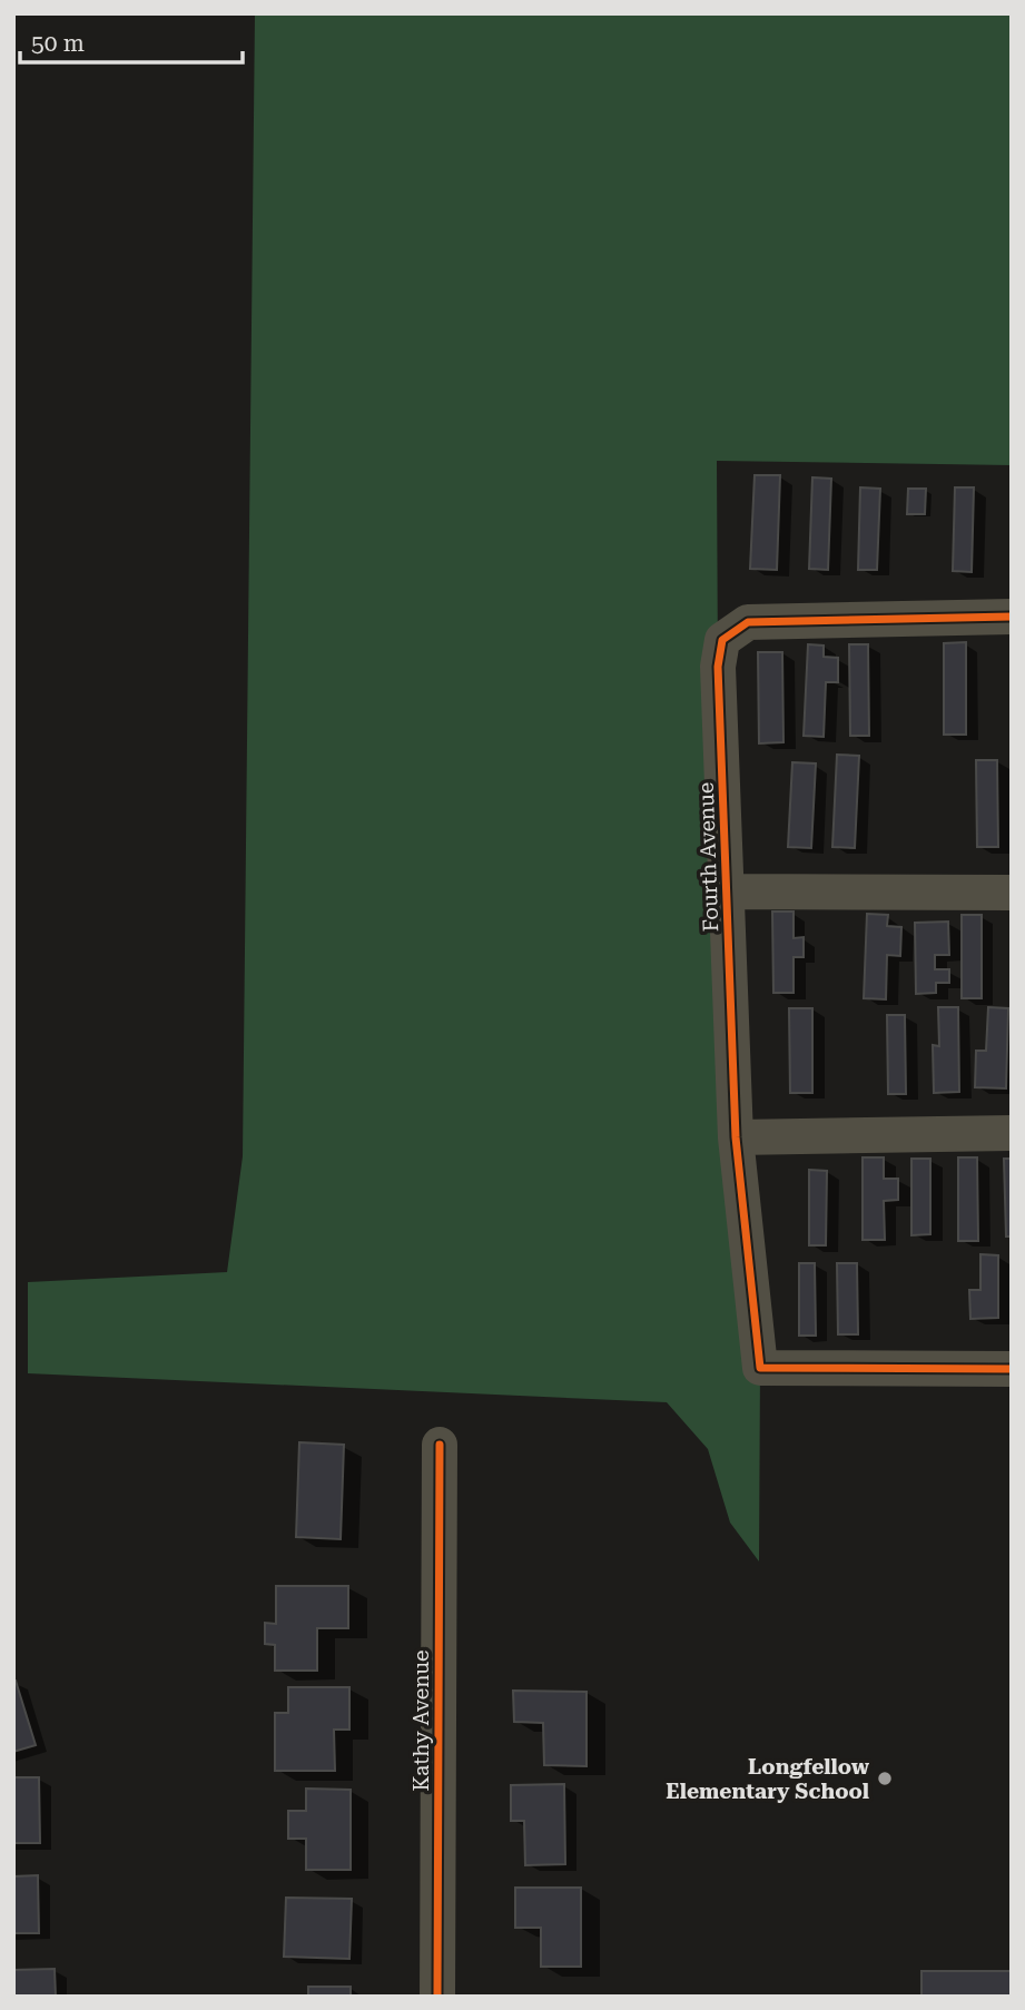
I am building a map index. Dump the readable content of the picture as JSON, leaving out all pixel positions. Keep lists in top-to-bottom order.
{
  "streets": {
    "street": ["Fourth Avenue", "Kathy Avenue"]
  },
  "places": ["Longfellow Elementary School"],
  "scale_bar": "50 m"
}
